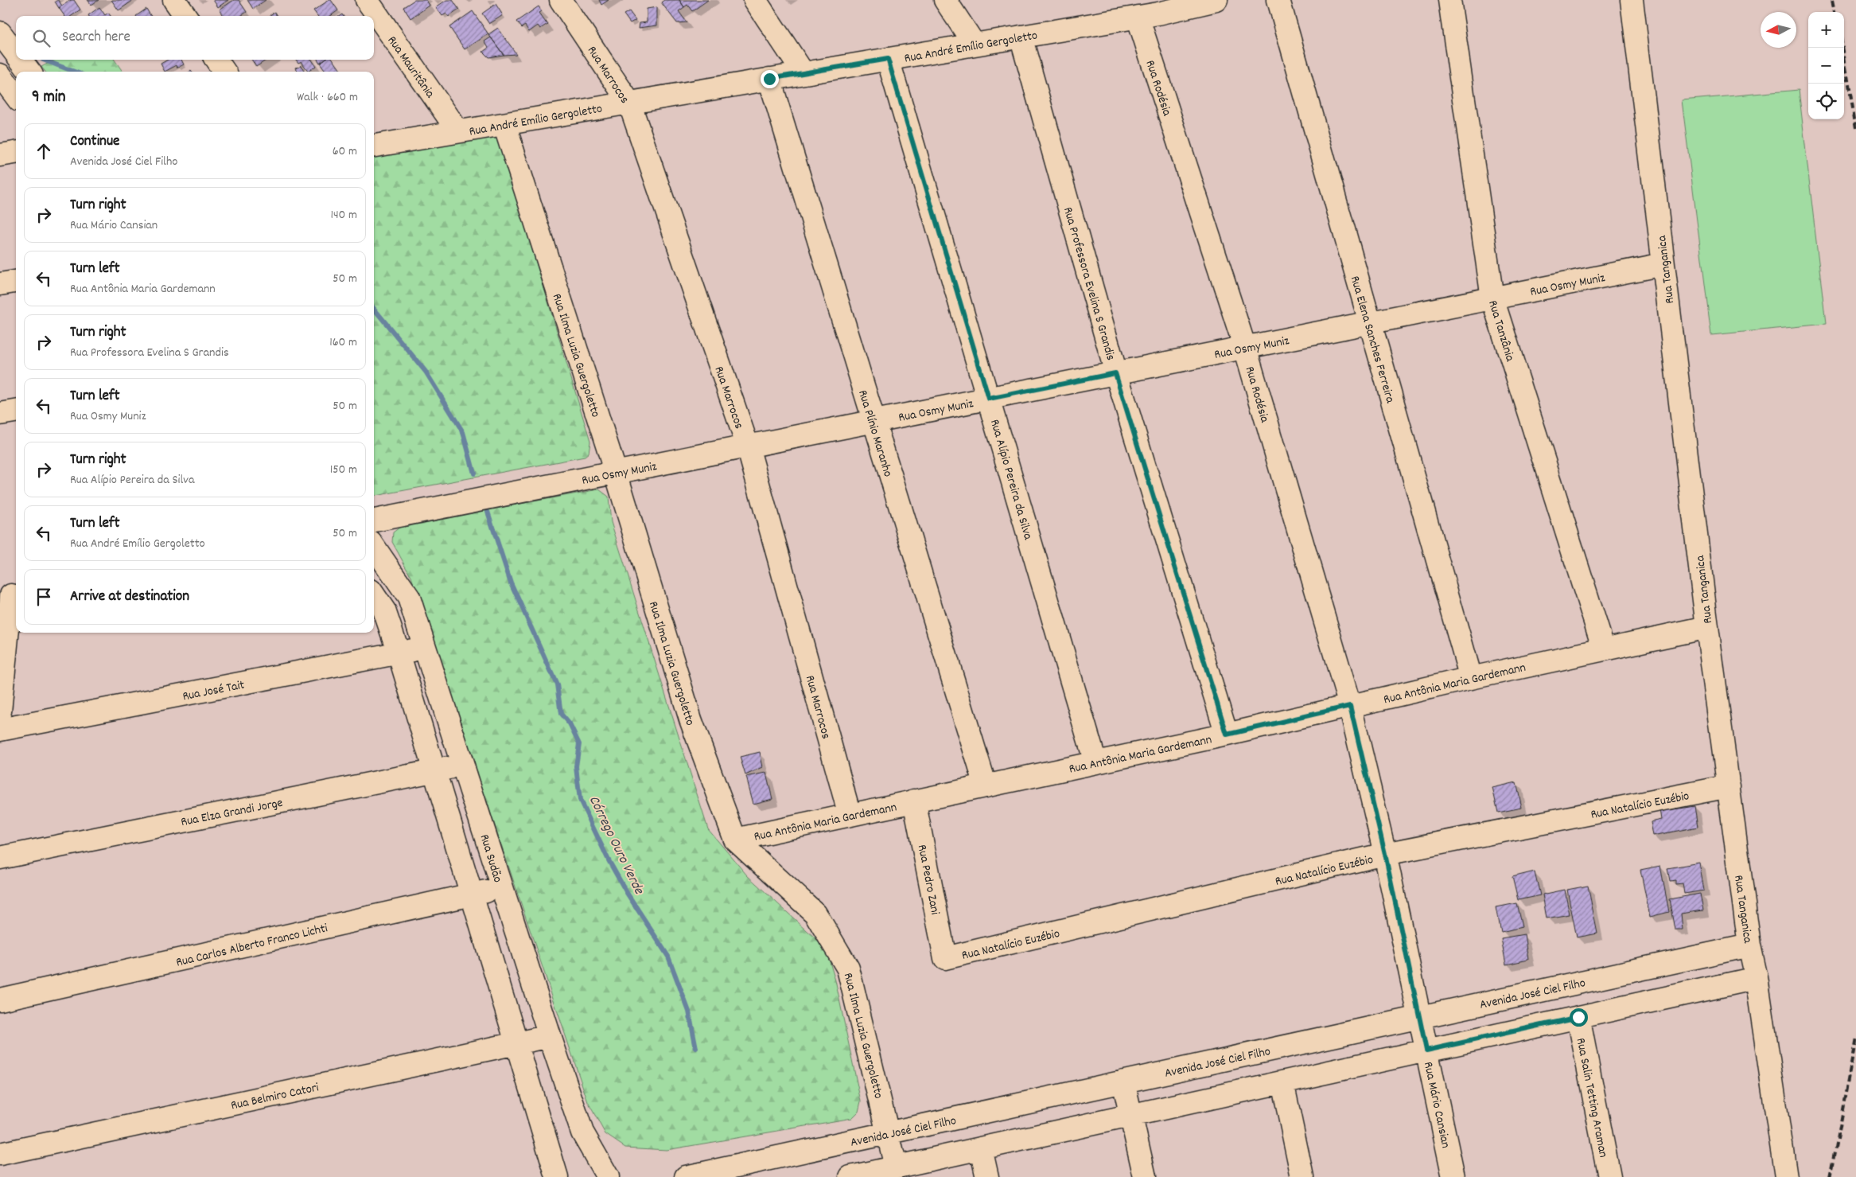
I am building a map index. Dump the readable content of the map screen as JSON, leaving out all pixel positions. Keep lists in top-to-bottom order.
{
  "streets": {
    "street": [
      "Rua André Emílio Gergoletto",
      "Rua Mauritânia",
      "Rua Marrocos",
      "Rua Rodésia",
      "Rua Tanganica",
      "Rua Professora Evelina S Grandis",
      "Rua Osmy Muniz",
      "Rua Tanzânia",
      "Rua Elena Sanches Ferreira",
      "Rua Ilma Luzia Guergoletto",
      "Rua Plínio Maranho",
      "Rua Alípio Pereira da Silva",
      "Rua Antônia Maria Gardemann",
      "Rua José Tait",
      "Rua Natalício Euzébio",
      "Rua Elza Grandi Jorge",
      "Rua Sudão",
      "Rua Pedro Zani",
      "Rua Carlos Alberto Franco Lichti",
      "Avenida José Ciel Filho",
      "Rua Belmiro Catori",
      "Rua Salin Tetting Araman",
      "Rua Mário Cansian"
    ]
  },
  "crossings": [
    ["Rua André Emílio Gergoletto", "Rua Mauritânia"],
    ["Rua André Emílio Gergoletto", "Rua Marrocos"],
    ["Rua André Emílio Gergoletto", "Rua Rodésia"],
    ["Rua André Emílio Gergoletto", "Rua Professora Evelina S Grandis"],
    ["Rua André Emílio Gergoletto", "Rua Ilma Luzia Guergoletto"],
    ["Rua André Emílio Gergoletto", "Rua Plínio Maranho"],
    ["Rua André Emílio Gergoletto", "Rua Alípio Pereira da Silva"],
    ["Rua Marrocos", "Rua Osmy Muniz"],
    ["Rua Marrocos", "Rua Antônia Maria Gardemann"],
    ["Rua Rodésia", "Rua Osmy Muniz"],
    ["Rua Rodésia", "Rua Antônia Maria Gardemann"],
    ["Rua Rodésia", "Rua Mário Cansian"],
    ["Rua Tanganica", "Rua Osmy Muniz"],
    ["Rua Tanganica", "Rua Antônia Maria Gardemann"],
    ["Rua Tanganica", "Rua Natalício Euzébio"],
    ["Rua Tanganica", "Avenida José Ciel Filho"],
    ["Rua Professora Evelina S Grandis", "Rua Osmy Muniz"],
    ["Rua Professora Evelina S Grandis", "Rua Antônia Maria Gardemann"],
    ["Rua Osmy Muniz", "Rua Tanzânia"],
    ["Rua Osmy Muniz", "Rua Elena Sanches Ferreira"],
    ["Rua Osmy Muniz", "Rua Ilma Luzia Guergoletto"],
    ["Rua Osmy Muniz", "Rua Plínio Maranho"],
    ["Rua Osmy Muniz", "Rua Alípio Pereira da Silva"],
    ["Rua Tanzânia", "Rua Antônia Maria Gardemann"],
    ["Rua Elena Sanches Ferreira", "Rua Antônia Maria Gardemann"],
    ["Rua Ilma Luzia Guergoletto", "Rua Antônia Maria Gardemann"],
    ["Rua Ilma Luzia Guergoletto", "Avenida José Ciel Filho"],
    ["Rua Plínio Maranho", "Rua Antônia Maria Gardemann"],
    ["Rua Alípio Pereira da Silva", "Rua Antônia Maria Gardemann"],
    ["Rua Antônia Maria Gardemann", "Rua Pedro Zani"],
    ["Rua Antônia Maria Gardemann", "Rua Mário Cansian"],
    ["Rua José Tait", "Rua Sudão"],
    ["Rua Natalício Euzébio", "Rua Pedro Zani"],
    ["Rua Natalício Euzébio", "Rua Mário Cansian"],
    ["Rua Elza Grandi Jorge", "Rua Sudão"],
    ["Rua Sudão", "Rua Carlos Alberto Franco Lichti"],
    ["Rua Sudão", "Rua Belmiro Catori"],
    ["Avenida José Ciel Filho", "Rua Mário Cansian"]
  ],
  "water": ["Córrego Ouro Verde"],
  "north": "left",
  "page": {
    "map_buttons": ["+", "−"],
    "search": "Search here",
    "heading": ["9 min", "Walk · 660 m"],
    "list": [
      ["Continue", "Avenida José Ciel Filho", "60 m"],
      ["Turn right", "Rua Mário Cansian", "140 m"],
      ["Turn left", "Rua Antônia Maria Gardemann", "50 m"],
      ["Turn right", "Rua Professora Evelina S Grandis", "160 m"],
      ["Turn left", "Rua Osmy Muniz", "50 m"],
      ["Turn right", "Rua Alípio Pereira da Silva", "150 m"],
      ["Turn left", "Rua André Emílio Gergoletto", "50 m"],
      "Arrive at destination"
    ]
  }
}
